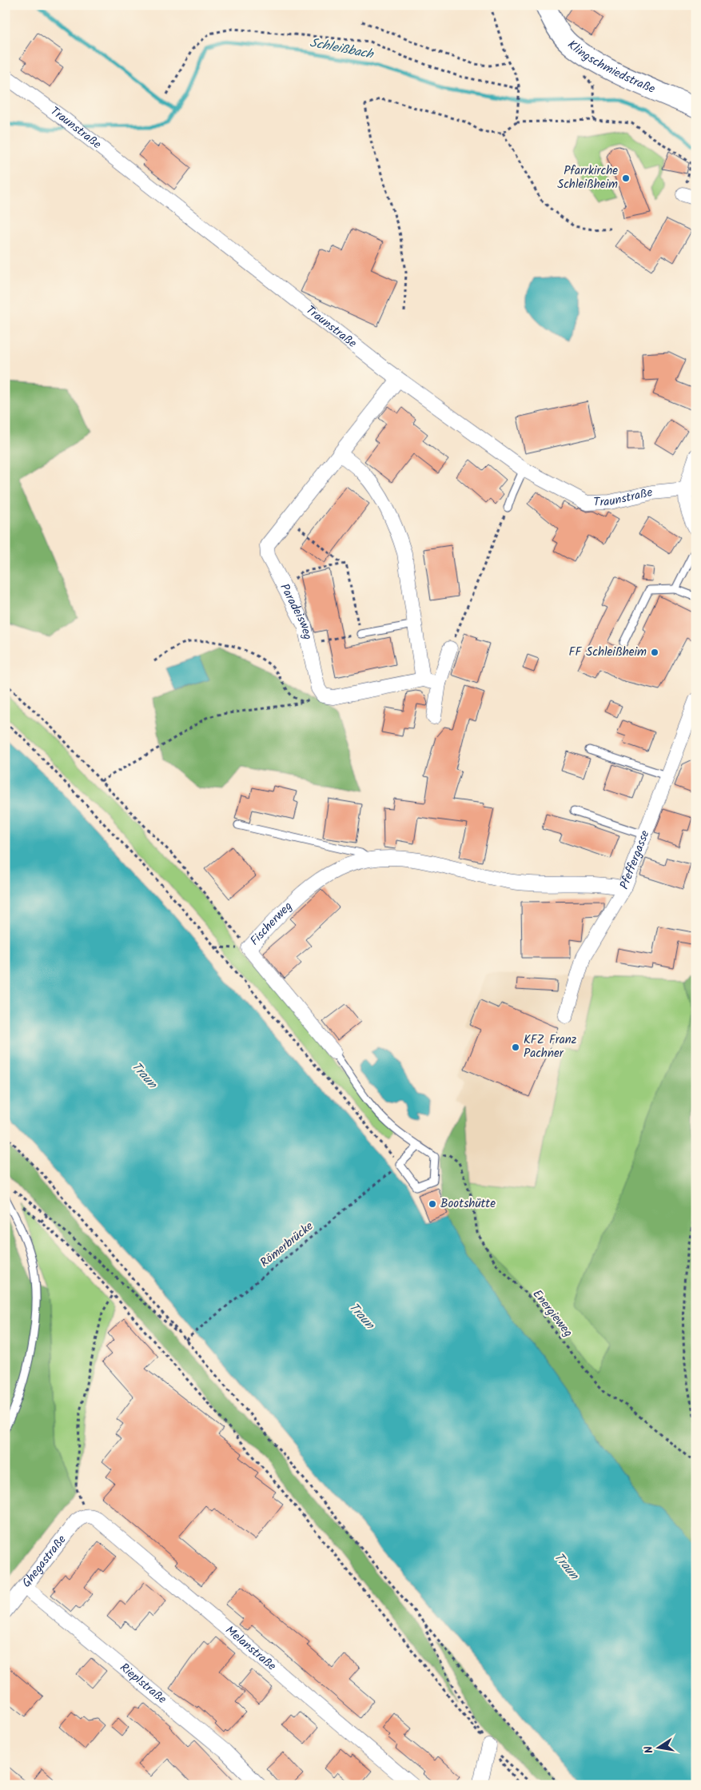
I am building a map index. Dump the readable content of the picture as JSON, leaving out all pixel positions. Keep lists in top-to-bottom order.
{
  "streets": {
    "main road": ["Klingschmiedstraße"],
    "street": [
      "Traunstraße",
      "Paradeisweg",
      "Pfeffergasse",
      "Fischerweg",
      "Ghegastraße",
      "Melanstraße",
      "Rieplstraße"
    ],
    "path": ["Römerbrücke", "Energieweg"]
  },
  "crossings": [
    ["Traunstraße", "Paradeisweg"],
    ["Pfeffergasse", "Fischerweg"],
    ["Ghegastraße", "Melanstraße"],
    ["Ghegastraße", "Rieplstraße"]
  ],
  "water": ["Schleißbach", "Traun"],
  "places": [
    "Pfarrkirche Schleißheim",
    "FF Schleißheim",
    "KFZ Franz Pachner",
    "Bootshütte"
  ],
  "north": "left"
}
